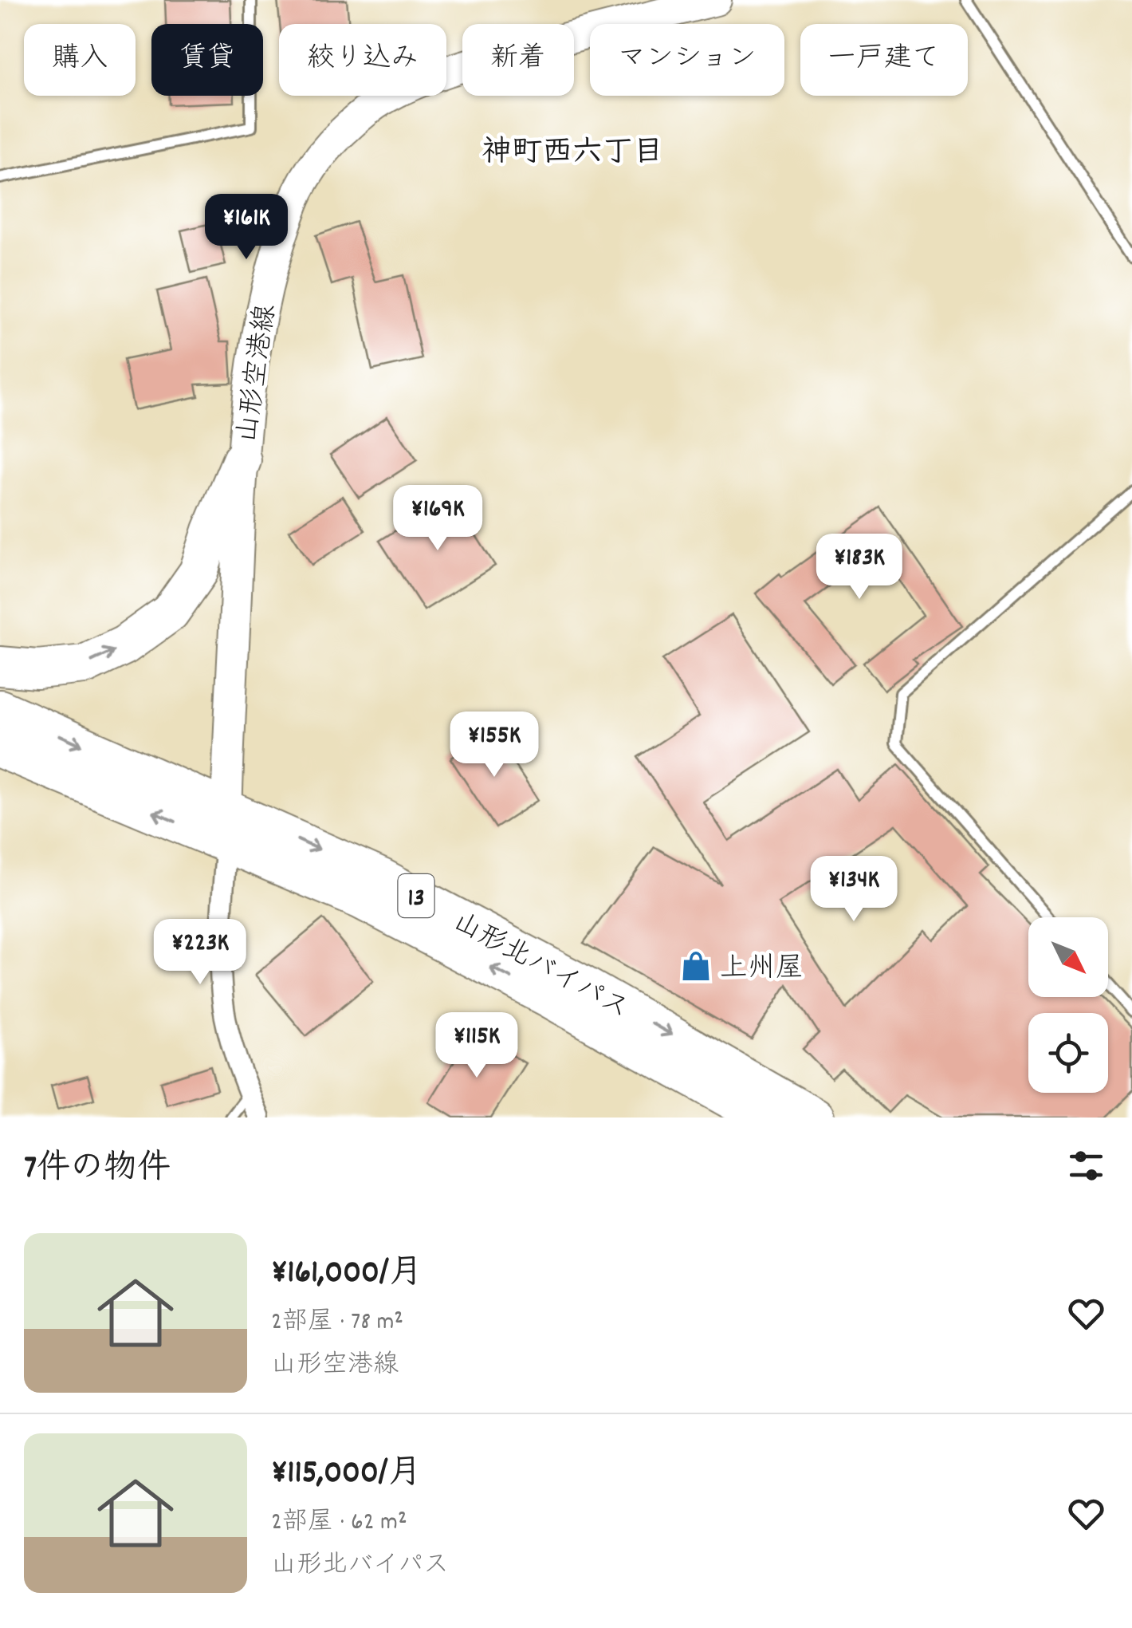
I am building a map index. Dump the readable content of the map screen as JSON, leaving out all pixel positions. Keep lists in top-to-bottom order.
{
  "streets": {
    "highway": ["13", "山形北バイパス"],
    "main road": ["山形空港線"]
  },
  "crossings": [
    ["山形空港線", "山形北バイパス"]
  ],
  "districts": ["神町西六丁目"],
  "places": {
    "shop": ["上州屋"]
  },
  "north": "bottom right",
  "page": {
    "chip": [
      "購入",
      "賃貸",
      "絞り込み",
      "新着",
      "マンション",
      "一戸建て"
    ],
    "price": [
      "¥161K",
      "¥169K",
      "¥183K",
      "¥155K",
      "¥134K",
      "¥223K",
      "¥115K"
    ],
    "heading": "7件の物件",
    "list": [
      {
        "name": "¥161,000/月",
        "note": "2部屋 · 78 m² · 山形空港線"
      },
      {
        "name": "¥115,000/月",
        "note": "2部屋 · 62 m² · 山形北バイパス"
      }
    ]
  }
}
